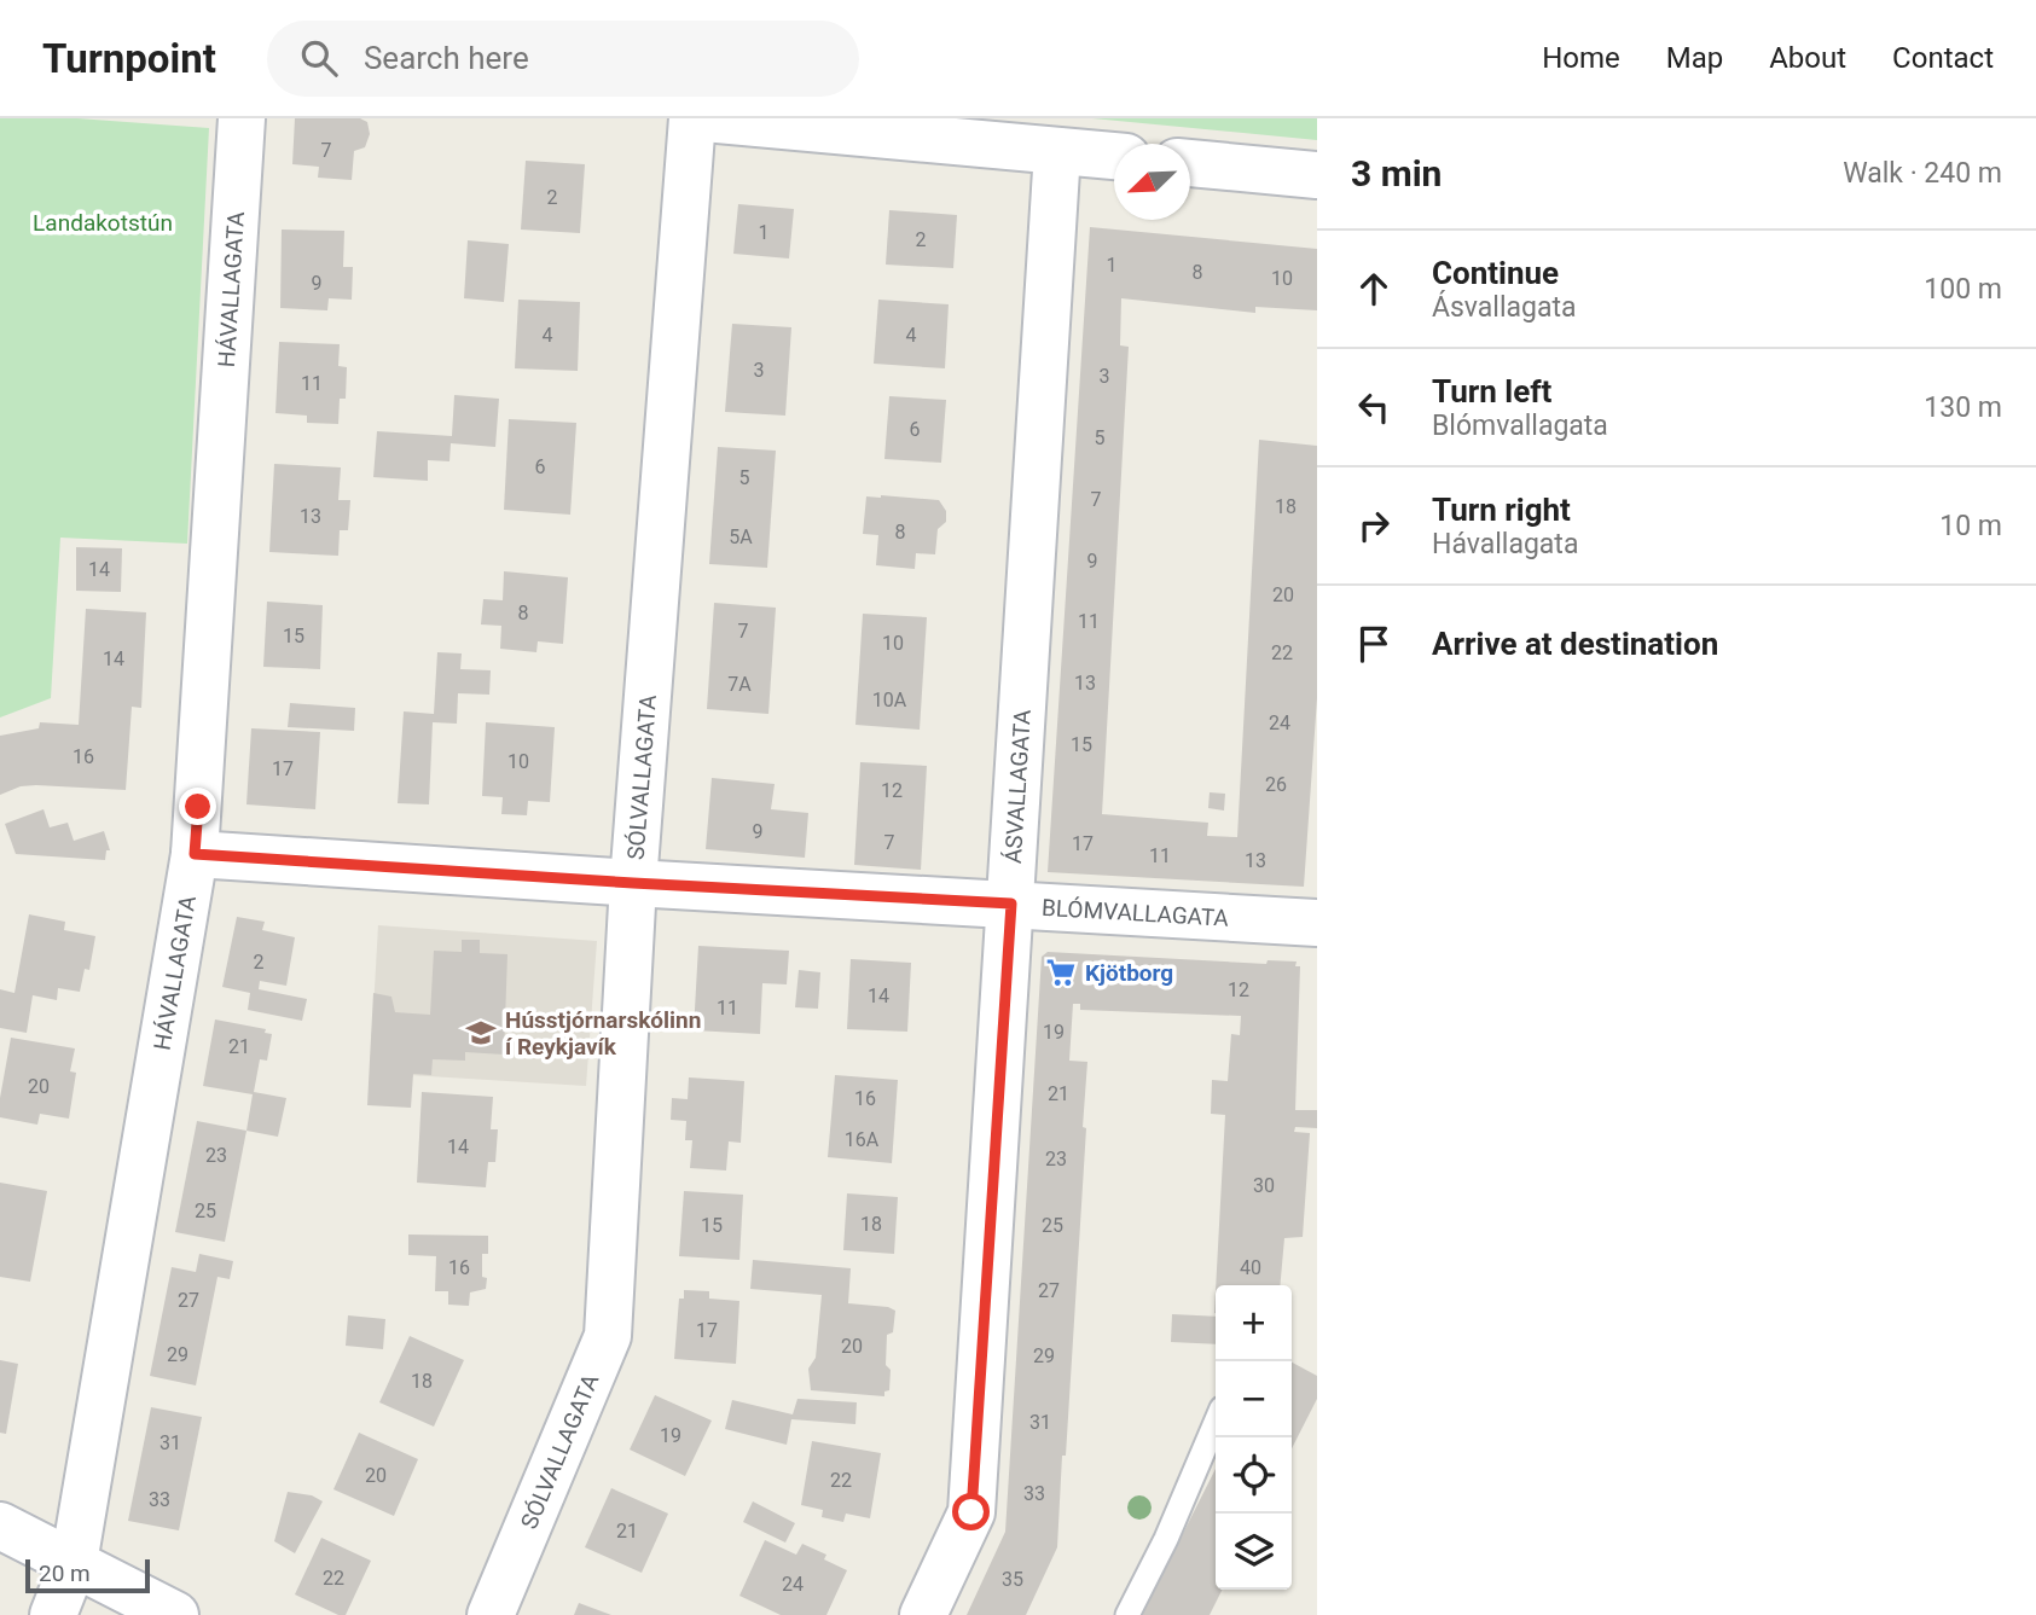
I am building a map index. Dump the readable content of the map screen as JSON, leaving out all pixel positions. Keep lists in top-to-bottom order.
{
  "streets": {
    "street": [
      "HÁVALLAGATA",
      "SÓLVALLAGATA",
      "ÁSVALLAGATA",
      "BLÓMVALLAGATA"
    ]
  },
  "crossings": [
    ["HÁVALLAGATA", "BLÓMVALLAGATA"],
    ["SÓLVALLAGATA", "BLÓMVALLAGATA"],
    ["ÁSVALLAGATA", "BLÓMVALLAGATA"]
  ],
  "parks": ["Landakotstún"],
  "places": {
    "supermarket": ["Kjötborg"],
    "school or university": ["Hússtjórnarskólinn í Reykjavík"]
  },
  "house_numbers": [
    "7",
    "2",
    "1",
    "2",
    "1",
    "8",
    "10",
    "9",
    "4",
    "4",
    "3",
    "3",
    "11",
    "6",
    "5",
    "6",
    "5",
    "7",
    "18",
    "13",
    "8",
    "5A",
    "9",
    "14",
    "20",
    "8",
    "11",
    "7",
    "15",
    "10",
    "22",
    "14",
    "13",
    "7A",
    "10A",
    "24",
    "15",
    "16",
    "10",
    "17",
    "26",
    "12",
    "9",
    "7",
    "17",
    "11",
    "13",
    "2",
    "12",
    "14",
    "11",
    "19",
    "21",
    "20",
    "21",
    "16",
    "16A",
    "14",
    "23",
    "23",
    "30",
    "25",
    "18",
    "15",
    "25",
    "16",
    "40",
    "27",
    "27",
    "17",
    "20",
    "29",
    "29",
    "18",
    "31",
    "19",
    "31",
    "20",
    "22",
    "33",
    "33",
    "21",
    "22",
    "35",
    "24"
  ],
  "scale_bar": "20 m",
  "north": "bottom left",
  "page": {
    "header": "Turnpoint",
    "search": "Search here",
    "nav": [
      "Home",
      "Map",
      "About",
      "Contact"
    ],
    "heading": ["3 min", "Walk · 240 m"],
    "list": [
      ["Continue", "Ásvallagata", "100 m"],
      ["Turn left", "Blómvallagata", "130 m"],
      ["Turn right", "Hávallagata", "10 m"],
      "Arrive at destination"
    ],
    "map_buttons": ["+", "−"],
    "scale": "20 m"
  }
}
